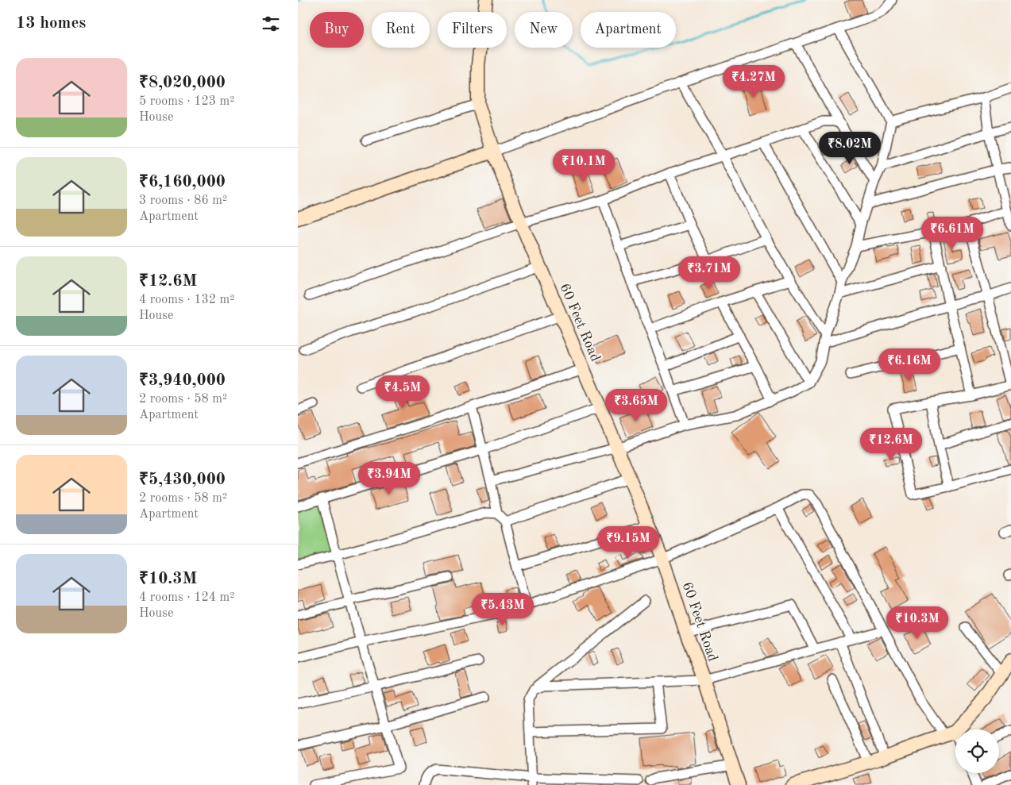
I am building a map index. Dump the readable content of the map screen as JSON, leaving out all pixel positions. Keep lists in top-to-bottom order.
{
  "streets": {
    "street": ["60 Feet Road"]
  },
  "page": {
    "heading": "13 homes",
    "chip": [
      "Buy",
      "Rent",
      "Filters",
      "New",
      "Apartment"
    ],
    "list": [
      {
        "name": "₹8,020,000",
        "note": "5 rooms · 123 m² · House"
      },
      {
        "name": "₹6,160,000",
        "note": "3 rooms · 86 m² · Apartment"
      },
      {
        "name": "₹12.6M",
        "note": "4 rooms · 132 m² · House"
      },
      {
        "name": "₹3,940,000",
        "note": "2 rooms · 58 m² · Apartment"
      },
      {
        "name": "₹5,430,000",
        "note": "2 rooms · 58 m² · Apartment"
      },
      {
        "name": "₹10.3M",
        "note": "4 rooms · 124 m² · House"
      }
    ],
    "price": [
      "₹4.27M",
      "₹8.02M",
      "₹10.1M",
      "₹6.61M",
      "₹3.71M",
      "₹6.16M",
      "₹4.5M",
      "₹3.65M",
      "₹12.6M",
      "₹3.94M",
      "₹9.15M",
      "₹5.43M",
      "₹10.3M"
    ]
  }
}
